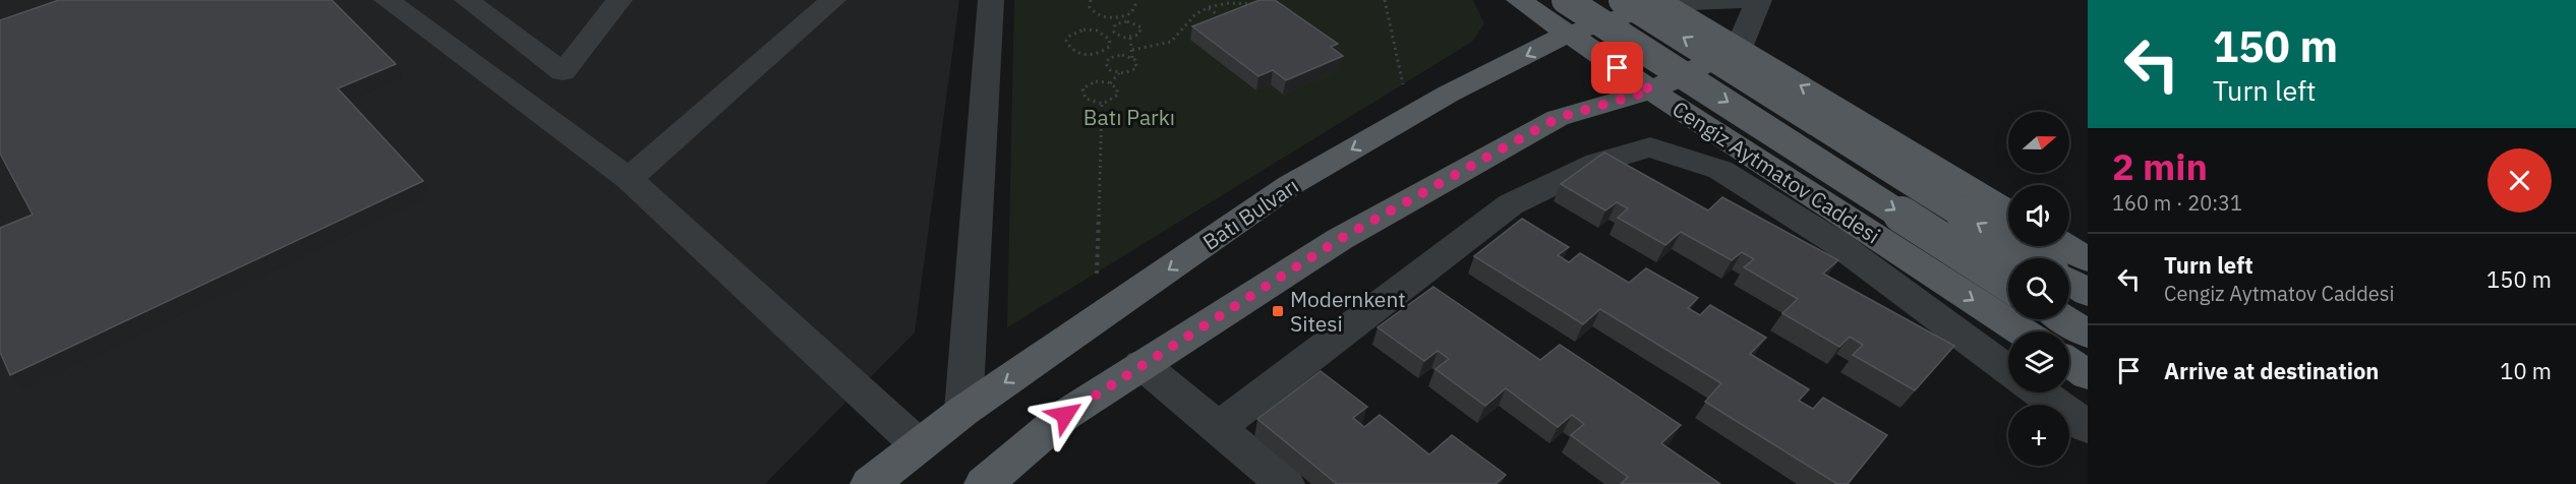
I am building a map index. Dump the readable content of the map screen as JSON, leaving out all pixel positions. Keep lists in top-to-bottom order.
{
  "streets": {
    "main road": ["Cengiz Aytmatov Caddesi", "Batı Bulvarı"]
  },
  "crossings": [
    ["Cengiz Aytmatov Caddesi", "Batı Bulvarı"]
  ],
  "parks": ["Batı Parkı"],
  "places": {
    "transit": ["Modernkent Sitesi"]
  },
  "north": "right",
  "page": {
    "turn": ["150 m", "Turn left"],
    "map_buttons": "+",
    "heading": ["2 min", "160 m · 20:31"],
    "list": [
      {
        "name": "Turn left",
        "note": "Cengiz Aytmatov Caddesi",
        "value": "150 m"
      },
      {
        "name": "Arrive at destination",
        "value": "10 m"
      }
    ]
  }
}
